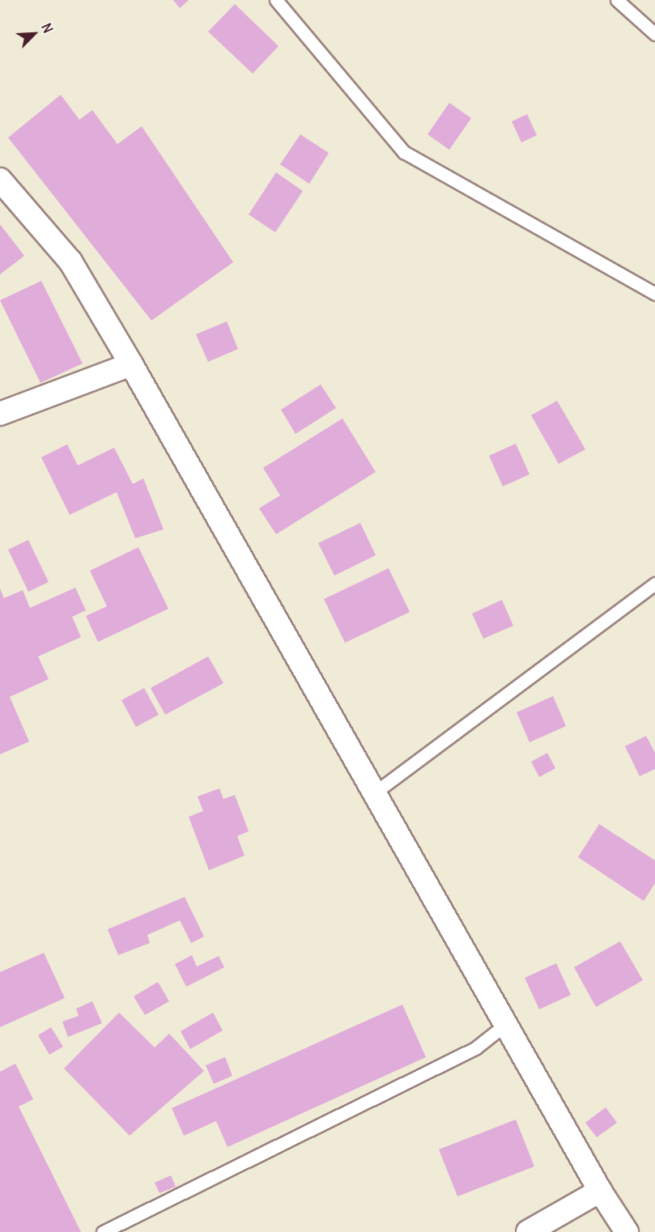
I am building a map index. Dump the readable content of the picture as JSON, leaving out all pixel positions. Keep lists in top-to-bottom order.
{
  "north": "top right"
}
